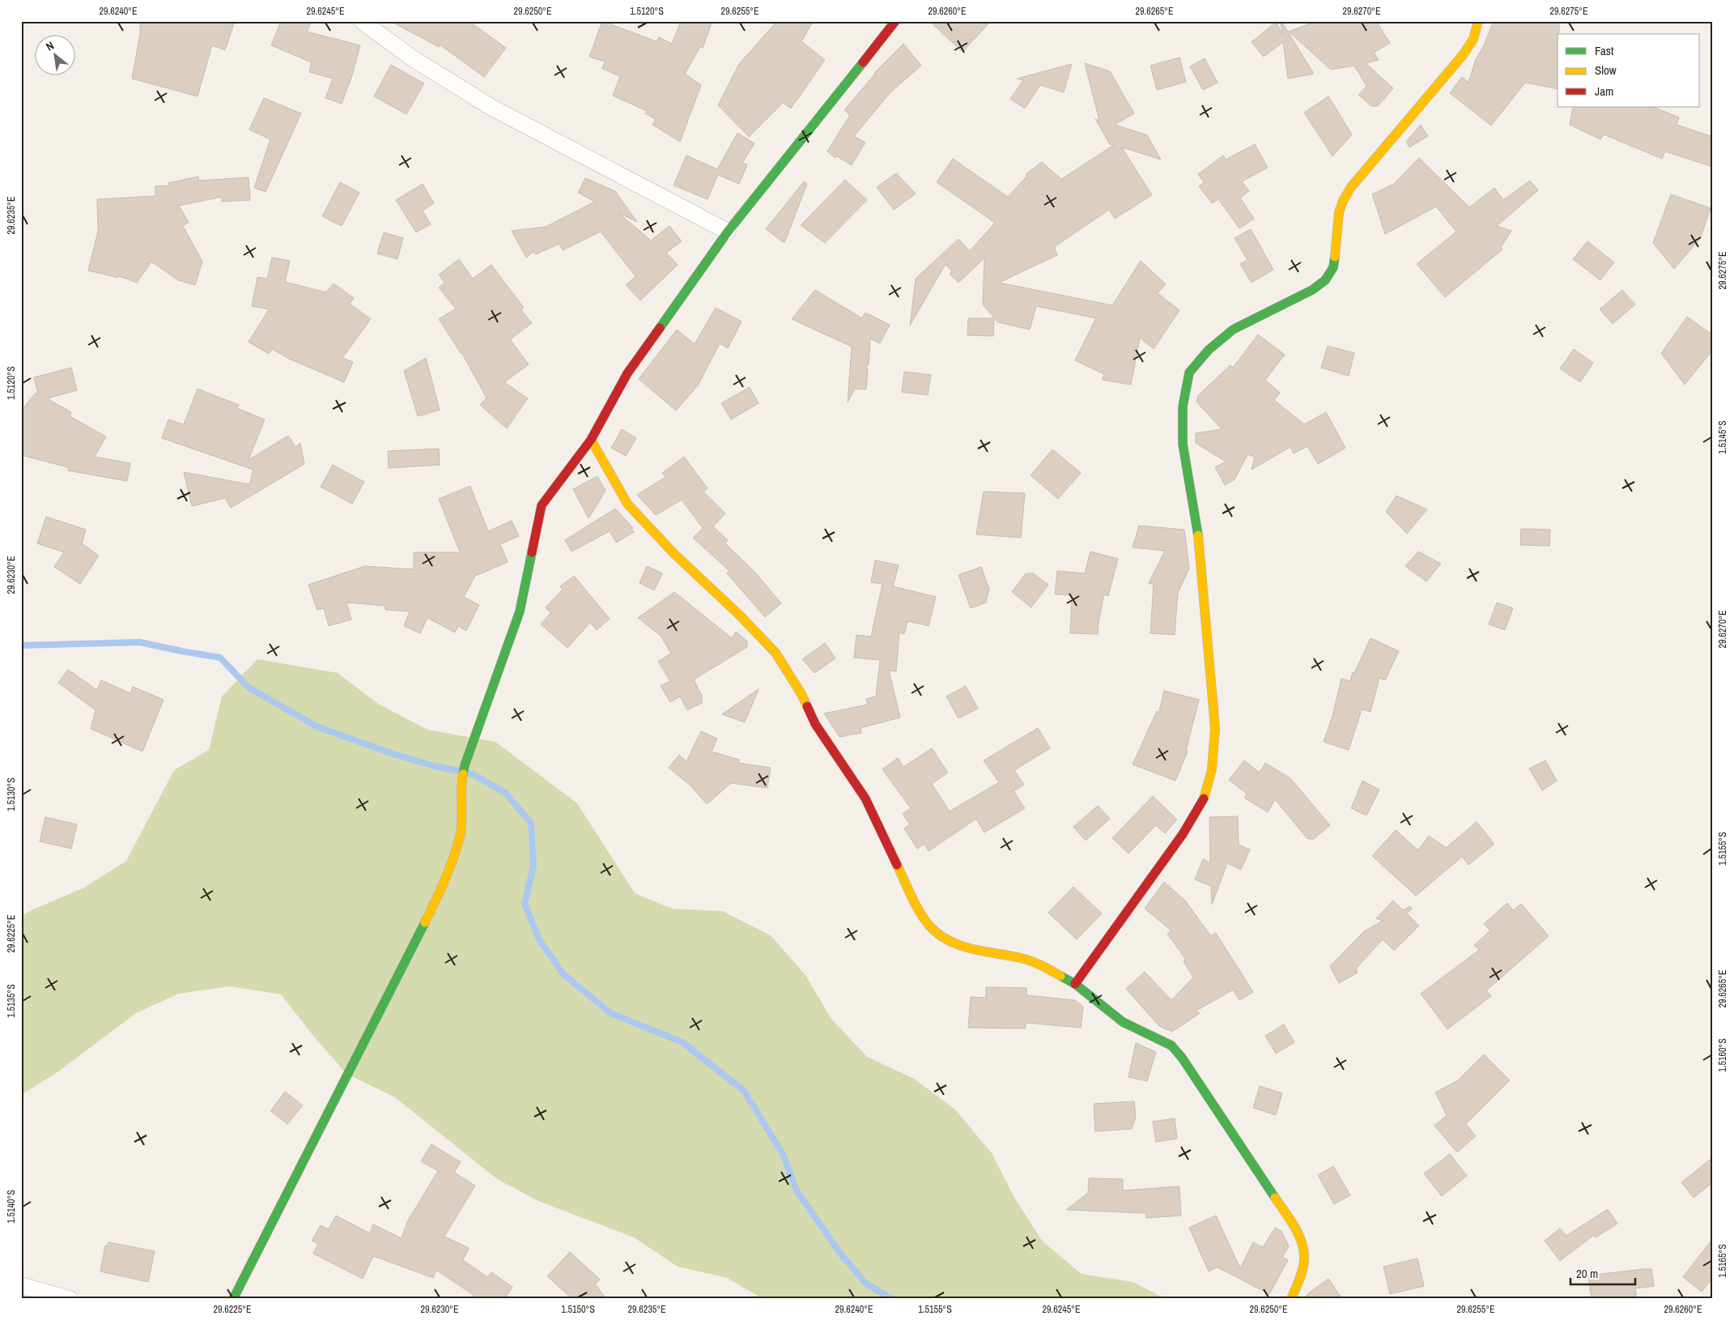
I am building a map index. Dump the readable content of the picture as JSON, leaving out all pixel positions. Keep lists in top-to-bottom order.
{
  "legend": ["Fast", "Slow", "Jam"],
  "scale_bar": "20 m",
  "north": "top left",
  "coordinates": [
    "29.6240°E",
    "29.6245°E",
    "29.6250°E",
    "1.5120°S",
    "29.6255°E",
    "29.6260°E",
    "29.6265°E",
    "29.6270°E",
    "29.6275°E",
    "29.6235°E",
    "1.5145°S",
    "29.6230°E",
    "1.5130°S",
    "1.5155°S",
    "29.6225°E",
    "1.5135°S",
    "1.5160°S",
    "1.5140°S",
    "1.5165°S",
    "1.5150°S"
  ]
}
